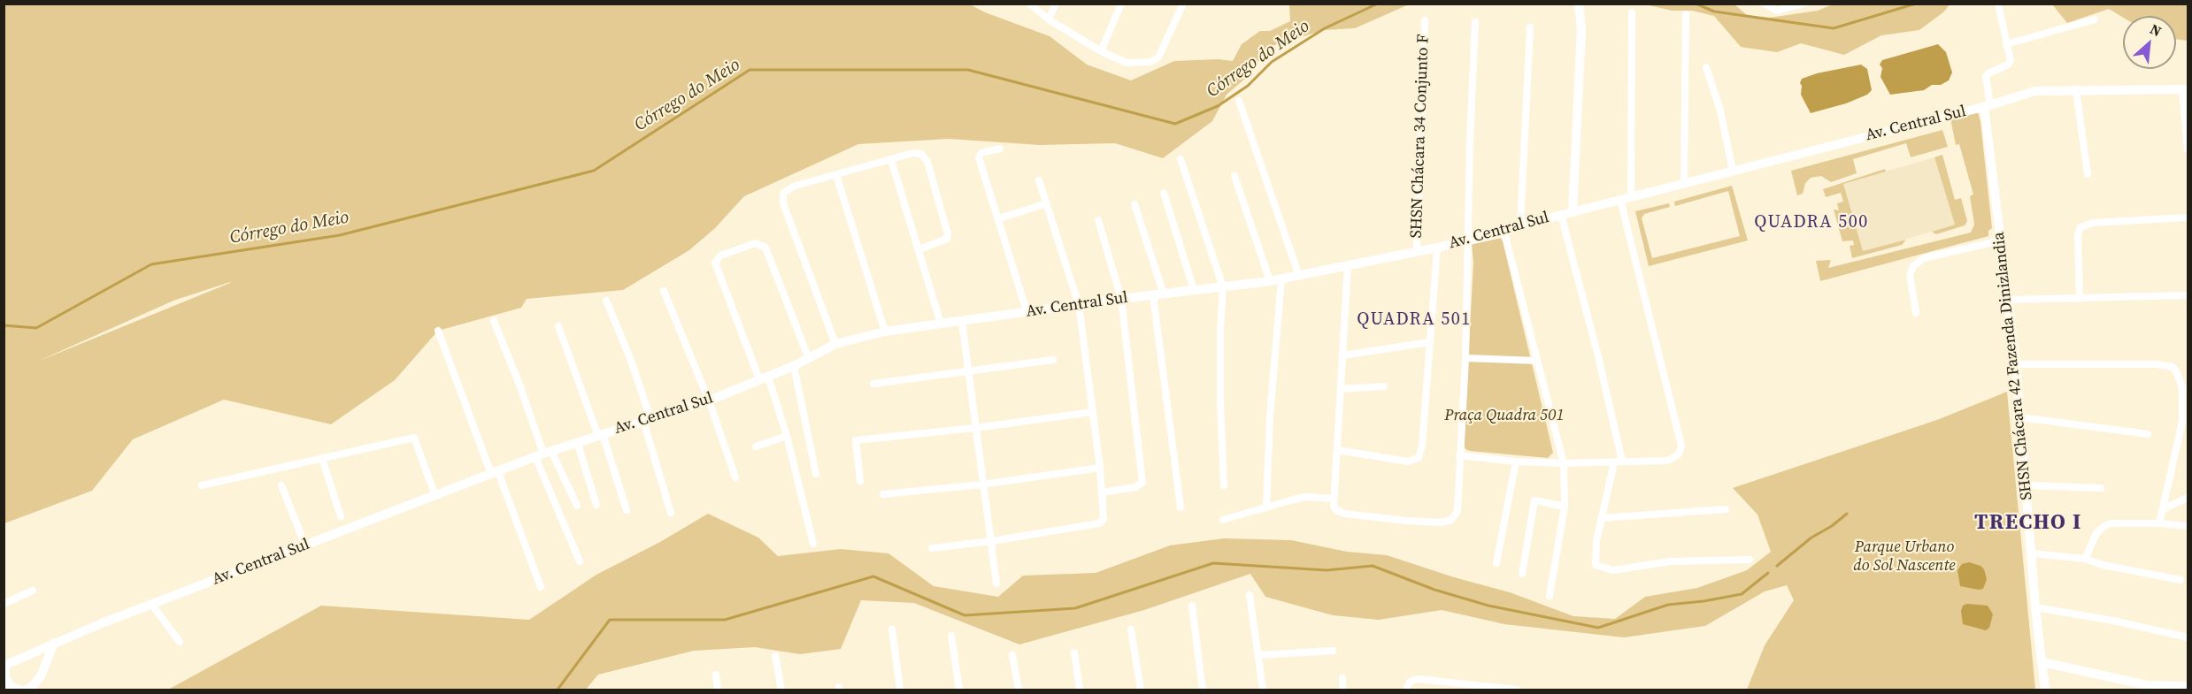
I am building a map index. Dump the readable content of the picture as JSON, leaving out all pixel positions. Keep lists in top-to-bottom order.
{
  "streets": {
    "street": ["Av. Central Sul", "SHSN Chácara 34 Conjunto F", "SHSN Chácara 42 Fazenda Dinizlandia"]
  },
  "crossings": [
    ["Av. Central Sul", "SHSN Chácara 34 Conjunto F"],
    ["Av. Central Sul", "SHSN Chácara 42 Fazenda Dinizlandia"]
  ],
  "districts": ["QUADRA 500", "QUADRA 501", "TRECHO I"],
  "water": ["Córrego do Meio"],
  "parks": ["Praça Quadra 501", "Parque Urbano do Sol Nascente"],
  "north": "top right"
}
